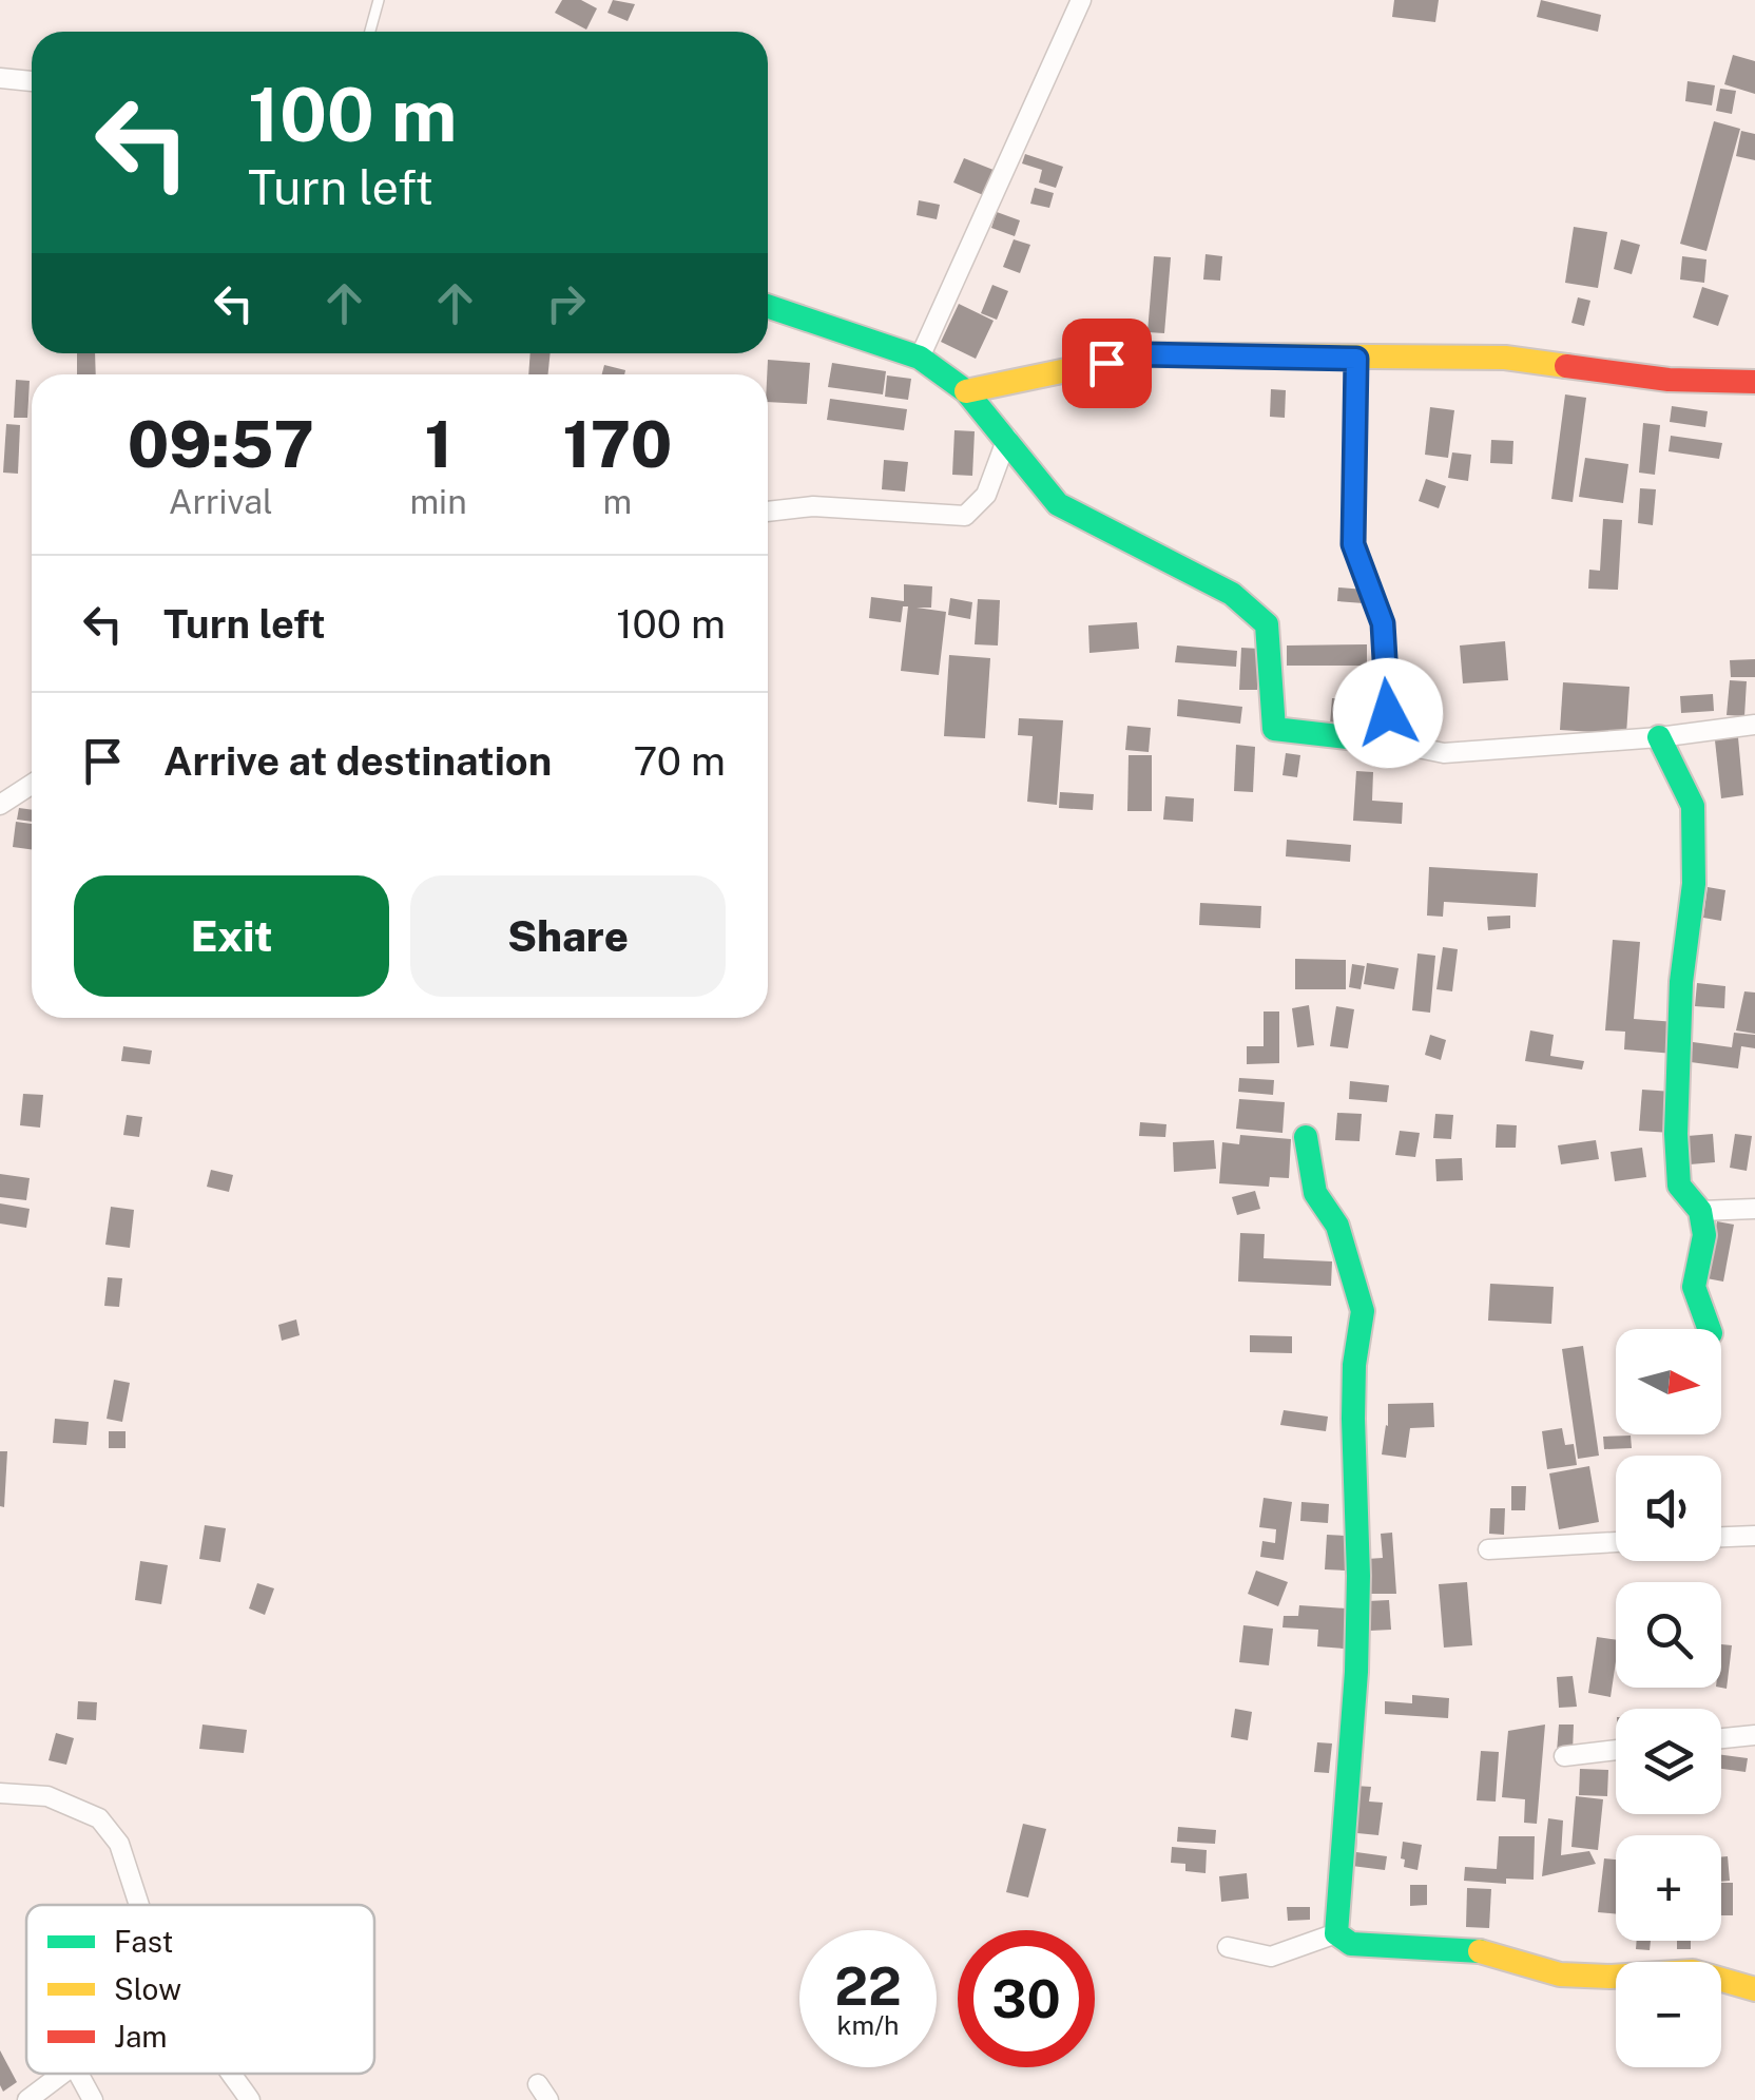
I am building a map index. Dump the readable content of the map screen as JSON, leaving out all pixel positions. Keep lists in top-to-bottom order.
{
  "legend": ["Fast", "Slow", "Jam"],
  "north": "right",
  "page": {
    "turn": ["100 m", "Turn left"],
    "eta": [
      "09:57",
      "Arrival",
      "1",
      "min",
      "170",
      "m"
    ],
    "list": [
      {
        "name": "Turn left",
        "value": "100 m"
      },
      {
        "name": "Arrive at destination",
        "value": "70 m"
      }
    ],
    "buttons": ["Exit", "Share"],
    "map_buttons": ["+", "−"],
    "speed": "22 km/h",
    "limit": "30"
  }
}
